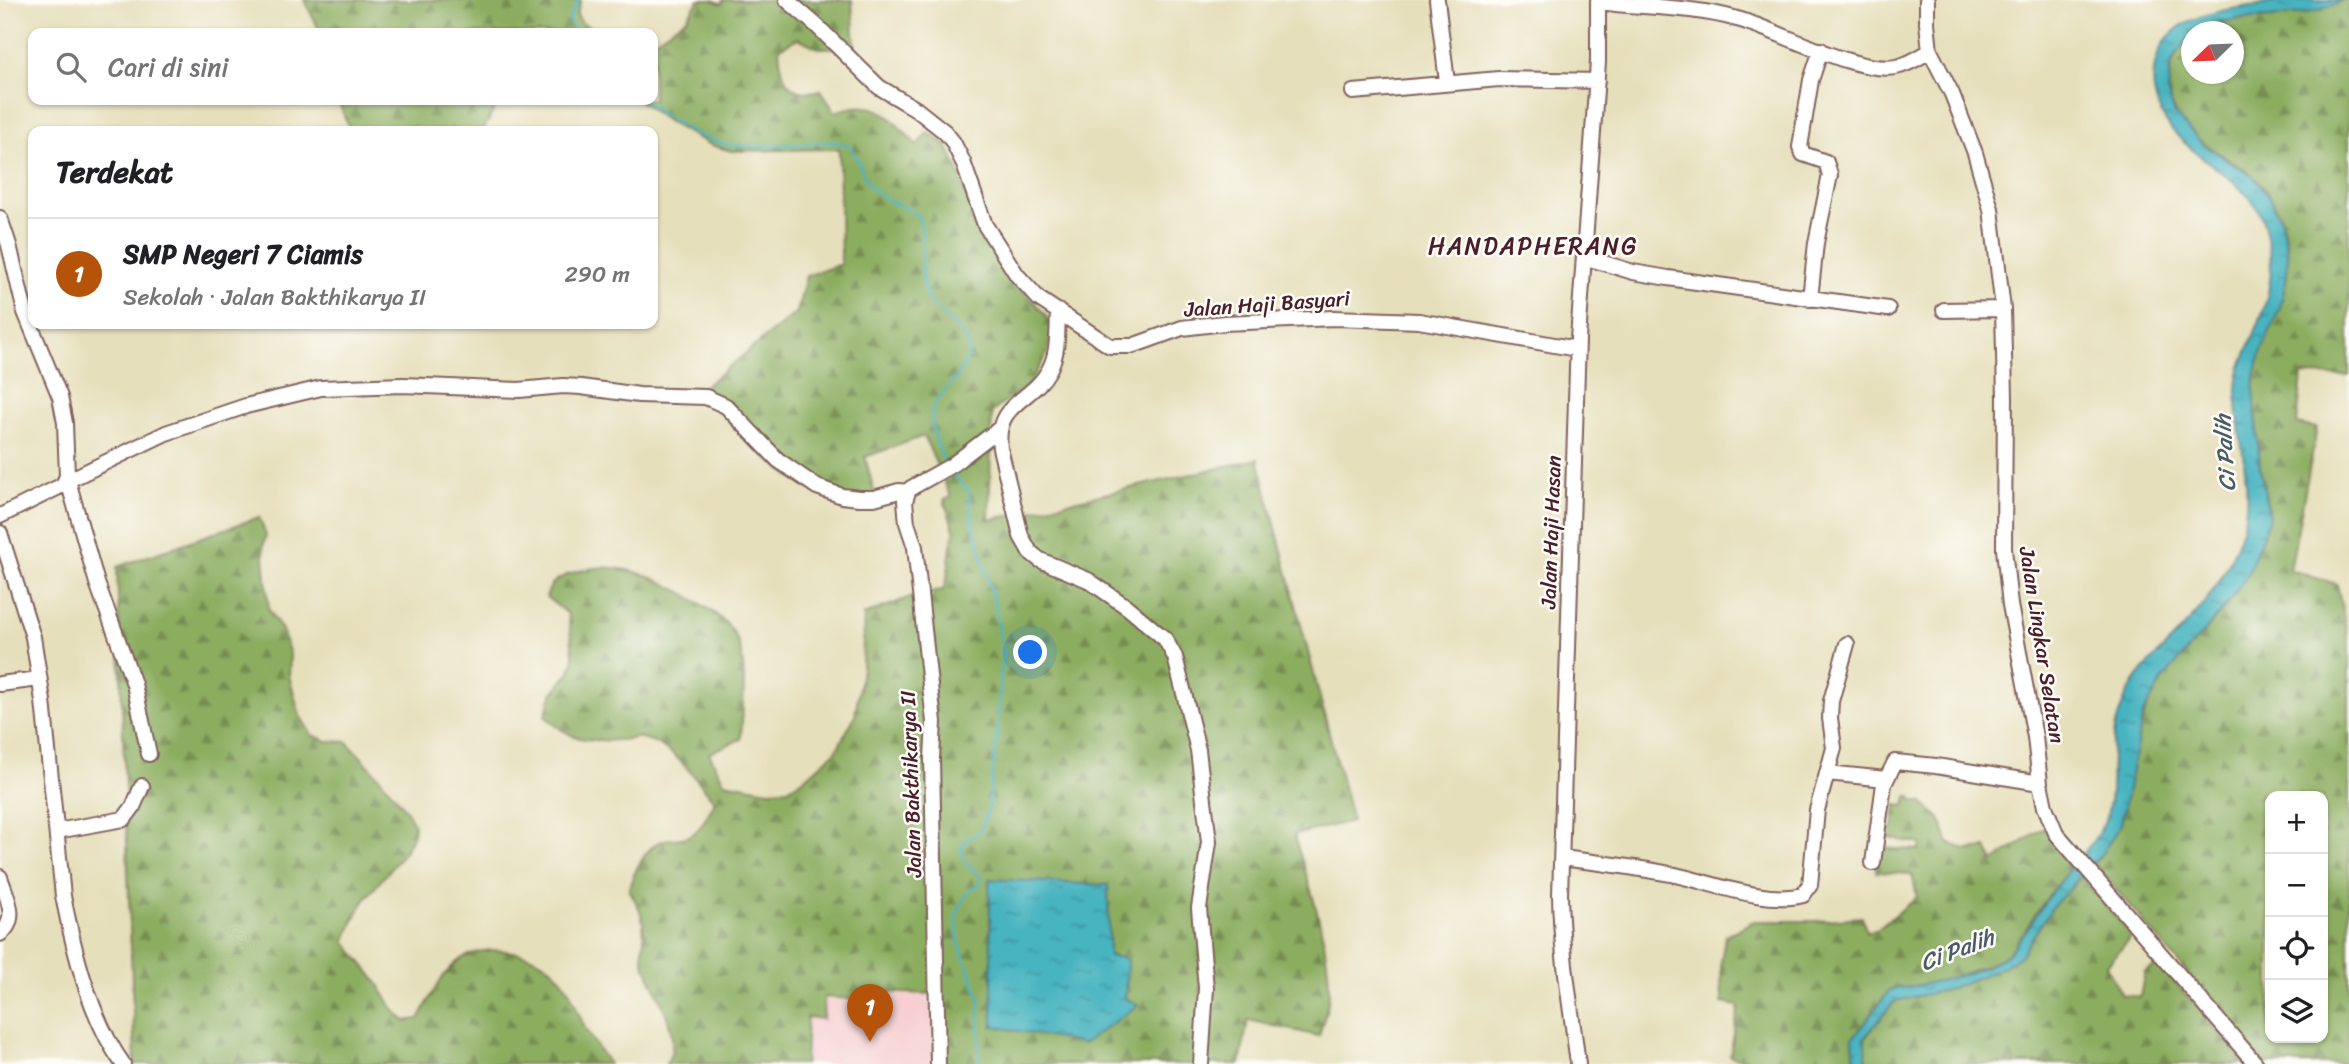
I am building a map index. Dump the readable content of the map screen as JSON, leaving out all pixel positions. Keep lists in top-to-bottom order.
{
  "streets": {
    "street": [
      "Jalan Haji Basyari",
      "Jalan Haji Hasan",
      "Jalan Lingkar Selatan",
      "Jalan Bakthikarya II"
    ]
  },
  "crossings": [
    ["Jalan Haji Basyari", "Jalan Haji Hasan"]
  ],
  "districts": ["HANDAPHERANG"],
  "water": ["Ci Palih"],
  "north": "bottom left",
  "page": {
    "search": "Cari di sini",
    "heading": "Terdekat",
    "list": [
      {
        "mark": "1",
        "name": "SMP Negeri 7 Ciamis",
        "note": "Sekolah · Jalan Bakthikarya II",
        "value": "290 m"
      }
    ],
    "map_buttons": ["+", "−"],
    "pins": "1"
  }
}
